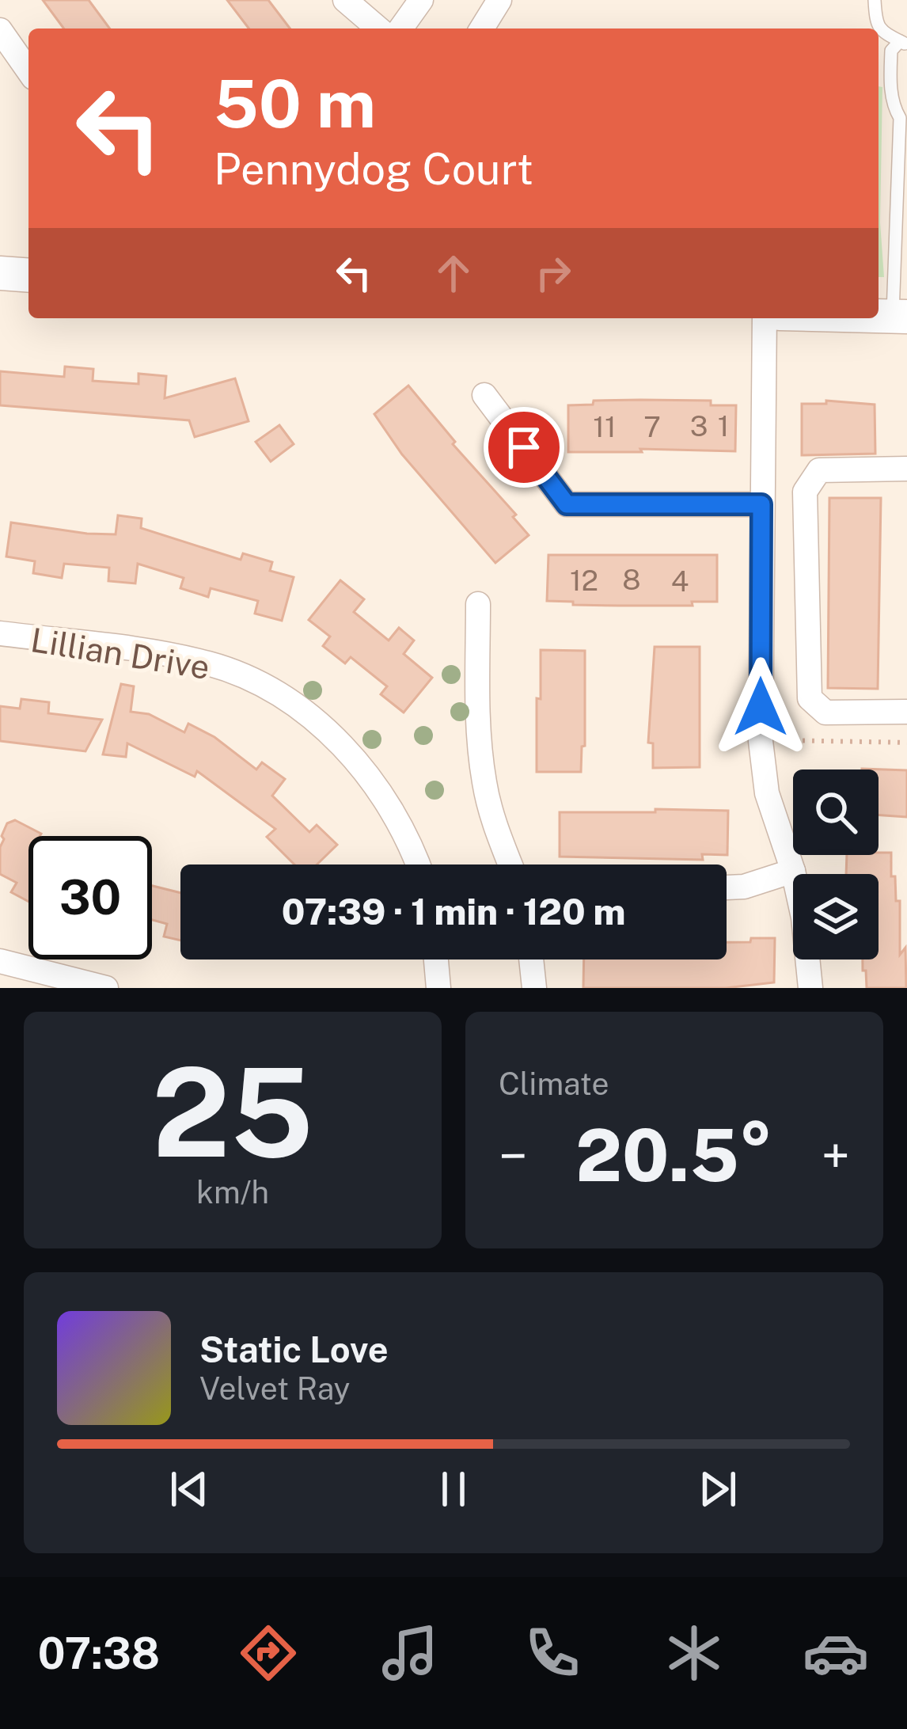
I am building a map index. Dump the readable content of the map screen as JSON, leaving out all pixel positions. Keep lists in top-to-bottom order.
{
  "streets": {
    "street": ["Lillian Drive"]
  },
  "house_numbers": [
    "3",
    "1",
    "11",
    "7",
    "8",
    "12",
    "4"
  ],
  "page": {
    "turn": ["50 m", "Pennydog Court"],
    "limit": "30",
    "trip": "07:39 · 1 min · 120 m",
    "tile": [
      ["25", "km/h"],
      "Climate"
    ],
    "heat": ["−", "20.5°", "+"],
    "song": ["Static Love", "Velvet Ray"],
    "tabs": "07:38"
  }
}
